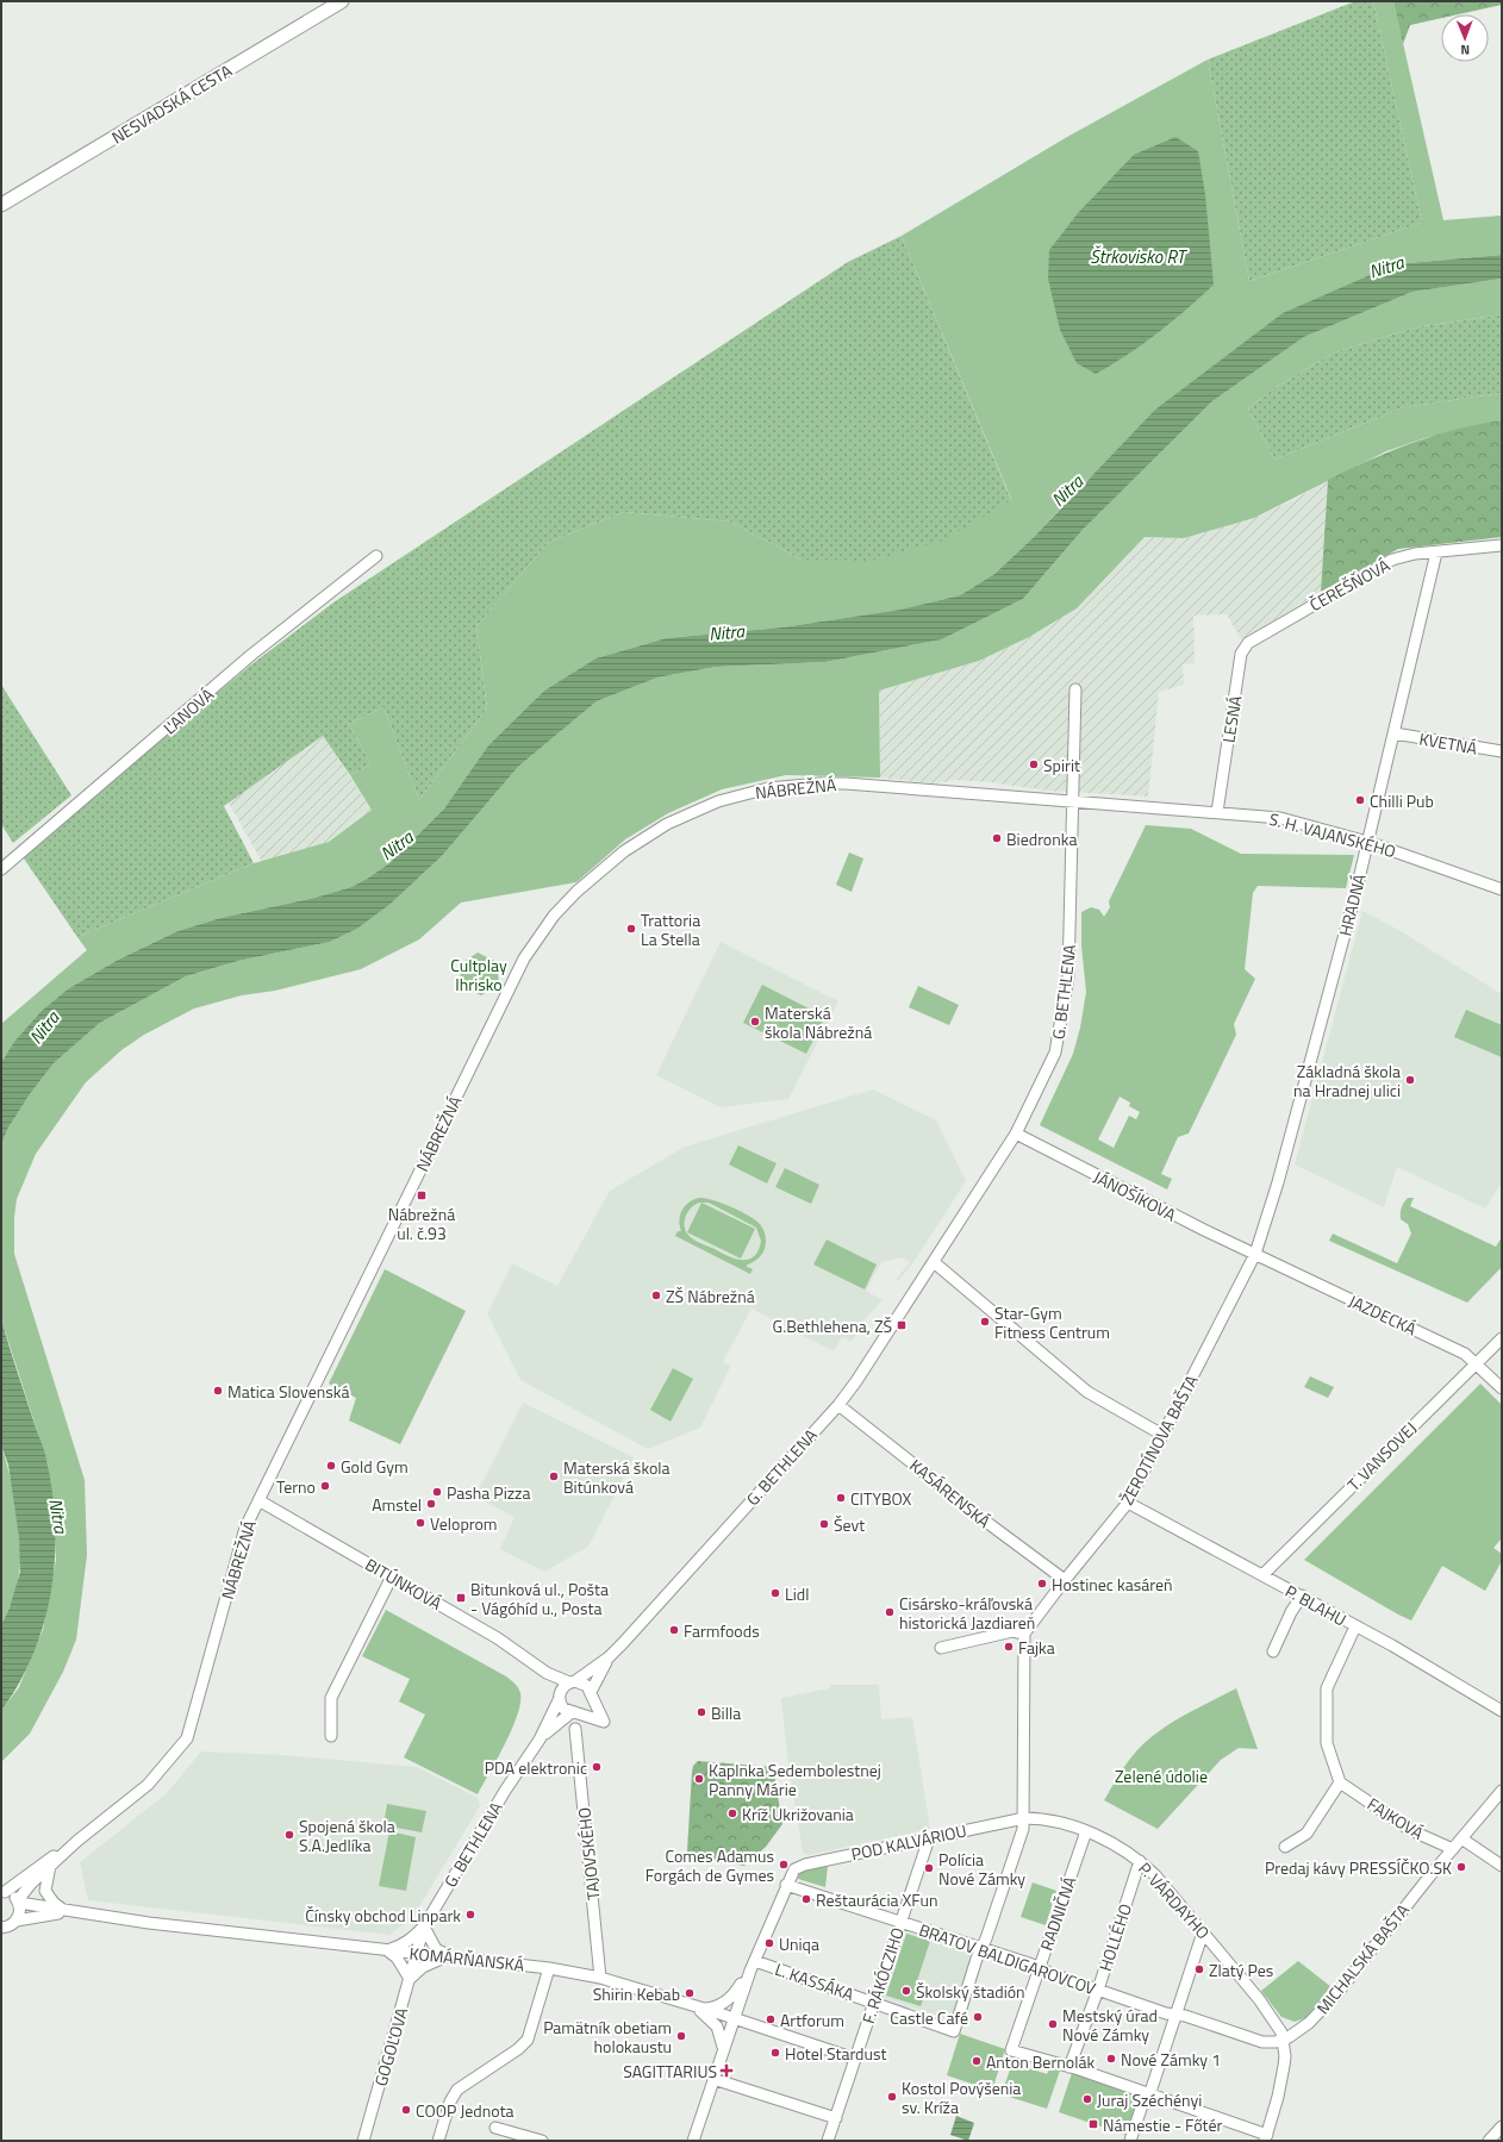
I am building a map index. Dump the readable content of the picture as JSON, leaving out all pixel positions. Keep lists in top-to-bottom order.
{
  "streets": {
    "street": [
      "NESVADSKÁ CESTA",
      "ČEREŠŇOVÁ",
      "ĽANOVÁ",
      "LESNÁ",
      "KVETNÁ",
      "NÁBREŽNÁ",
      "S. H. VAJANSKÉHO",
      "HRADNÁ",
      "G. BETHLENA",
      "JÁNOŠÍKOVA",
      "JAZDECKÁ",
      "ŽEROTÍNOVA BAŠTA",
      "T. VANSOVEJ",
      "KASÁRENSKÁ",
      "BITÚNKOVÁ",
      "P. BLAHU",
      "FAJKOVÁ",
      "POD KALVÁRIOU",
      "TAJOVSKÉHO",
      "P. VÁRDAYHO",
      "RADNIČNÁ",
      "HOLLÉHO",
      "KOMÁRŇANSKÁ",
      "BRATOV BALDIGAROVCOV",
      "MICHALSKÁ BAŠTA",
      "F. RÁKÓCZIHO",
      "L. KASSÁKA",
      "GOGOĽOVA"
    ]
  },
  "crossings": [
    ["ČEREŠŇOVÁ", "LESNÁ"],
    ["ČEREŠŇOVÁ", "HRADNÁ"],
    ["LESNÁ", "S. H. VAJANSKÉHO"],
    ["KVETNÁ", "HRADNÁ"],
    ["NÁBREŽNÁ", "S. H. VAJANSKÉHO"],
    ["NÁBREŽNÁ", "G. BETHLENA"],
    ["NÁBREŽNÁ", "BITÚNKOVÁ"],
    ["NÁBREŽNÁ", "KOMÁRŇANSKÁ"],
    ["S. H. VAJANSKÉHO", "HRADNÁ"],
    ["S. H. VAJANSKÉHO", "G. BETHLENA"],
    ["HRADNÁ", "JÁNOŠÍKOVA"],
    ["HRADNÁ", "JAZDECKÁ"],
    ["HRADNÁ", "ŽEROTÍNOVA BAŠTA"],
    ["G. BETHLENA", "JÁNOŠÍKOVA"],
    ["G. BETHLENA", "KASÁRENSKÁ"],
    ["G. BETHLENA", "BITÚNKOVÁ"],
    ["G. BETHLENA", "KOMÁRŇANSKÁ"],
    ["G. BETHLENA", "GOGOĽOVA"],
    ["JÁNOŠÍKOVA", "JAZDECKÁ"],
    ["JÁNOŠÍKOVA", "ŽEROTÍNOVA BAŠTA"],
    ["JAZDECKÁ", "ŽEROTÍNOVA BAŠTA"],
    ["JAZDECKÁ", "T. VANSOVEJ"],
    ["ŽEROTÍNOVA BAŠTA", "KASÁRENSKÁ"],
    ["ŽEROTÍNOVA BAŠTA", "P. BLAHU"],
    ["T. VANSOVEJ", "P. BLAHU"],
    ["FAJKOVÁ", "MICHALSKÁ BAŠTA"],
    ["POD KALVÁRIOU", "P. VÁRDAYHO"],
    ["POD KALVÁRIOU", "BRATOV BALDIGAROVCOV"],
    ["POD KALVÁRIOU", "F. RÁKÓCZIHO"],
    ["TAJOVSKÉHO", "KOMÁRŇANSKÁ"],
    ["P. VÁRDAYHO", "RADNIČNÁ"],
    ["P. VÁRDAYHO", "HOLLÉHO"],
    ["P. VÁRDAYHO", "BRATOV BALDIGAROVCOV"],
    ["P. VÁRDAYHO", "MICHALSKÁ BAŠTA"],
    ["RADNIČNÁ", "HOLLÉHO"],
    ["RADNIČNÁ", "BRATOV BALDIGAROVCOV"],
    ["HOLLÉHO", "BRATOV BALDIGAROVCOV"],
    ["KOMÁRŇANSKÁ", "F. RÁKÓCZIHO"],
    ["KOMÁRŇANSKÁ", "GOGOĽOVA"],
    ["BRATOV BALDIGAROVCOV", "MICHALSKÁ BAŠTA"],
    ["BRATOV BALDIGAROVCOV", "F. RÁKÓCZIHO"],
    ["BRATOV BALDIGAROVCOV", "L. KASSÁKA"],
    ["F. RÁKÓCZIHO", "L. KASSÁKA"]
  ],
  "water": ["Štrkovisko RT", "Nitra"],
  "parks": ["Cultplay Ihrisko", "Zelené údolie"],
  "places": {
    "other": [
      "Spirit",
      "Chilli Pub",
      "Biedronka",
      "Trattoria La Stella",
      "Materská škola Nábrežná",
      "Základná škola na Hradnej ulici",
      "ZŠ Nábrežná",
      "Star-Gym Fitness Centrum",
      "Matica Slovenská",
      "Gold Gym",
      "Materská škola Bitúnková",
      "Terno",
      "Pasha Pizza",
      "CITYBOX",
      "Amstel",
      "Veloprom",
      "Ševt",
      "Hostinec kasáreň",
      "Lidl",
      "Cisársko-kráľovská historická Jazdiareň",
      "Farmfoods",
      "Fajka",
      "Billa",
      "PDA elektronic",
      "Kaplnka Sedembolestnej Panny Márie",
      "Kríž Ukrižovania",
      "Spojená škola S.A.Jedlíka",
      "Comes Adamus Forgách de Gymes",
      "Predaj kávy PRESSÍČKO.SK",
      "Polícia Nové Zámky",
      "Reštaurácia XFun",
      "Čínsky obchod Linpark",
      "Uniqa",
      "Zlatý Pes",
      "Školský štadión",
      "Shirin Kebab",
      "Castle Café",
      "Artforum",
      "Mestský úrad Nové Zámky",
      "Pamätník obetiam holokaustu",
      "Hotel Stardust",
      "Nové Zámky 1",
      "Anton Bernolák",
      "Kostol Povýšenia sv. Kríža",
      "Juraj Széchényi",
      "COOP Jednota"
    ],
    "transit": [
      "Nábrežná ul. č.93",
      "G.Bethlehena, ZŠ",
      "Bitunková ul., Pošta - Vágóhíd u., Posta",
      "Námestie - Főtér"
    ],
    "health": ["SAGITTARIUS"]
  },
  "north": "bottom"
}
